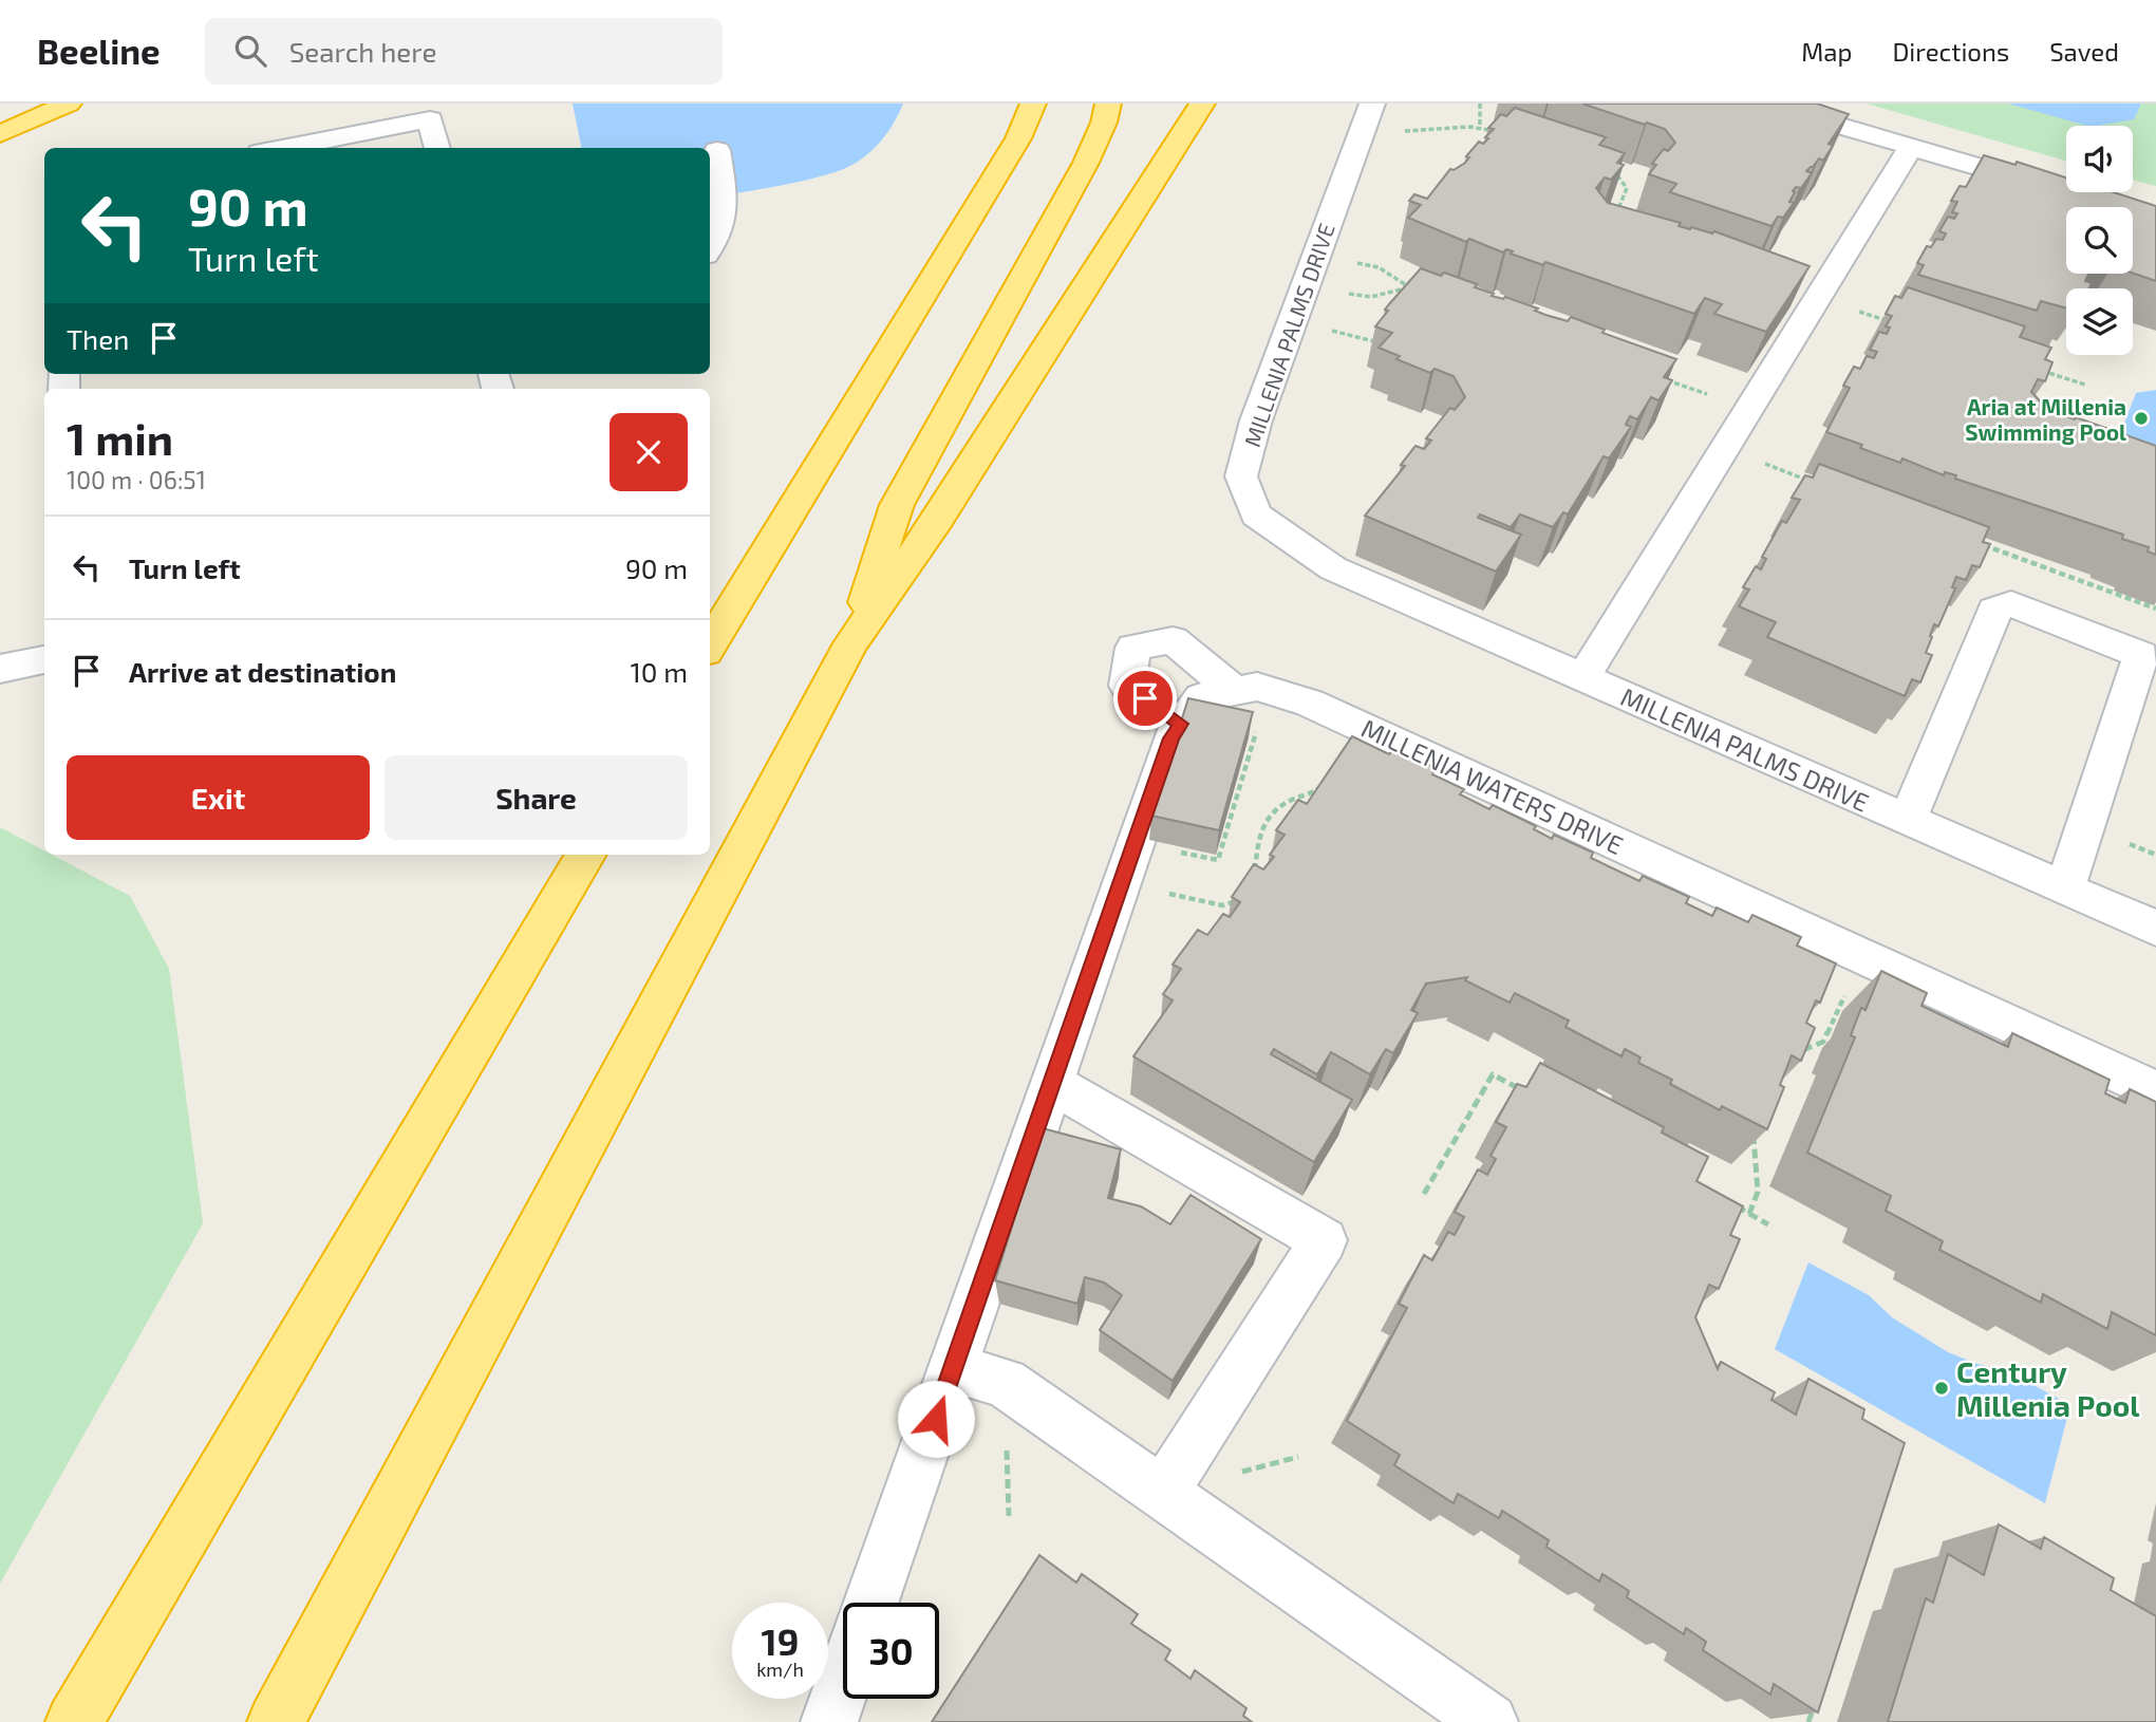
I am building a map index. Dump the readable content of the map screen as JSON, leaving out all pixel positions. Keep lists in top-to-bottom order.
{
  "streets": {
    "street": ["MILLENIA PALMS DRIVE", "MILLENIA WATERS DRIVE"]
  },
  "places": ["Aria at Millenia Swimming Pool", "Century Millenia Pool"],
  "page": {
    "header": "Beeline",
    "search": "Search here",
    "nav": ["Map", "Directions", "Saved"],
    "turn": ["90 m", "Turn left"],
    "then": "Then",
    "heading": ["1 min", "100 m · 06:51"],
    "list": [
      {
        "name": "Turn left",
        "value": "90 m"
      },
      {
        "name": "Arrive at destination",
        "value": "10 m"
      }
    ],
    "buttons": ["Exit", "Share"],
    "speed": "19 km/h",
    "limit": "30"
  }
}
